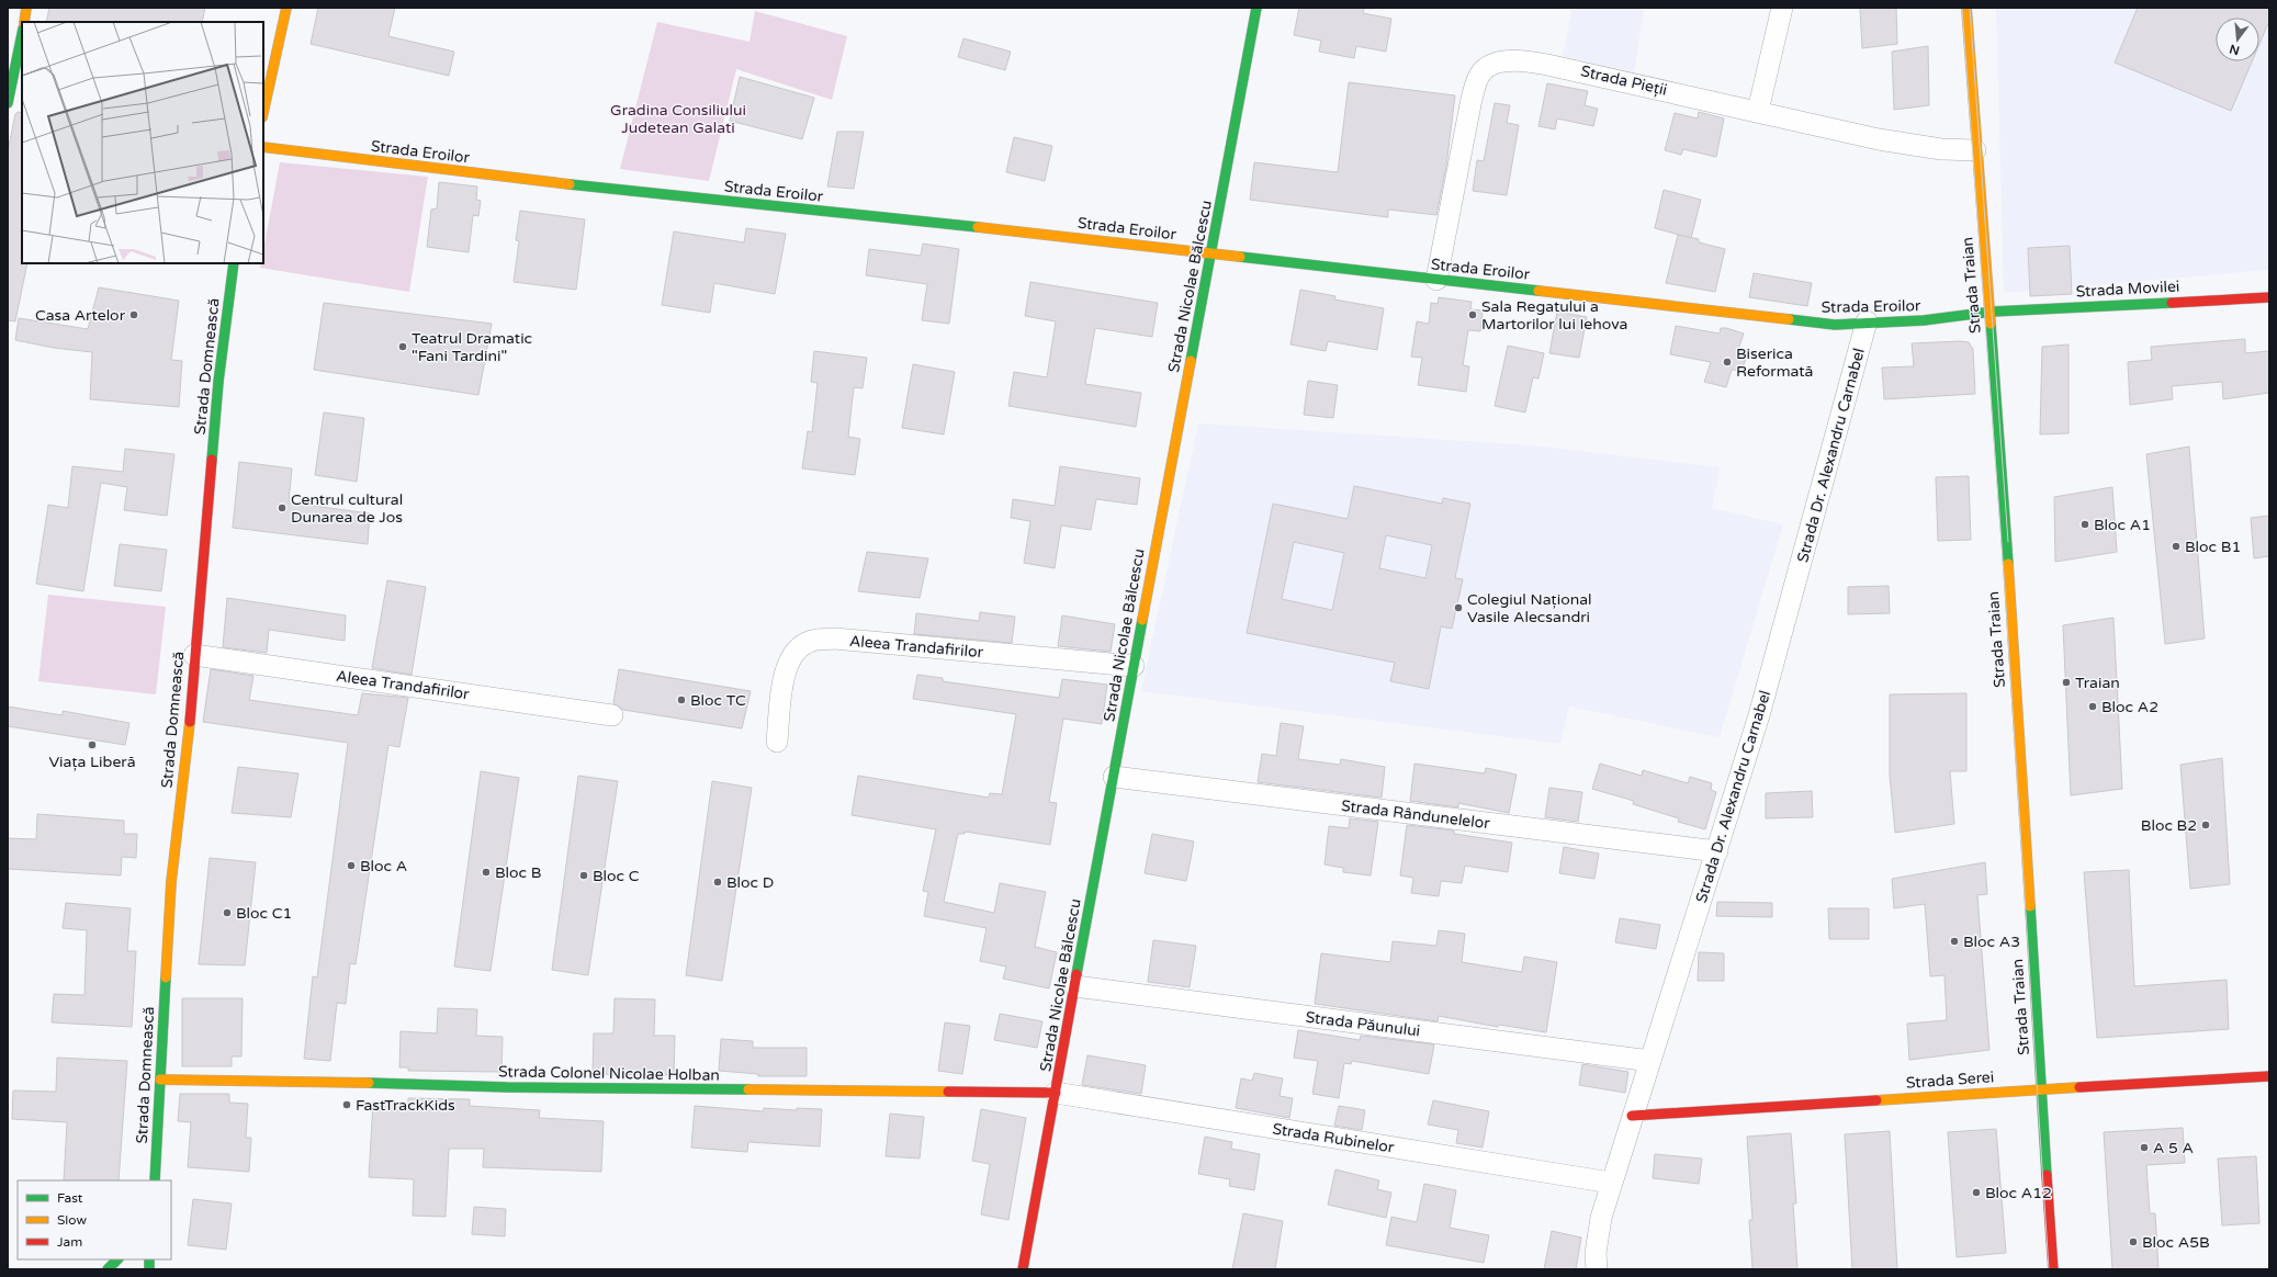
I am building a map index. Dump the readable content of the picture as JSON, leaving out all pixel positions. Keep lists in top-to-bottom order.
{
  "streets": {
    "street": [
      "Strada Pieții",
      "Strada Eroilor",
      "Strada Traian",
      "Strada Nicolae Bălcescu",
      "Strada Movilei",
      "Strada Domnească",
      "Strada Dr. Alexandru Carnabel",
      "Aleea Trandafirilor",
      "Strada Rândunelelor",
      "Strada Păunului",
      "Strada Colonel Nicolae Holban",
      "Strada Serei",
      "Strada Rubinelor"
    ]
  },
  "crossings": [
    ["Strada Pieții", "Strada Eroilor"],
    ["Strada Pieții", "Strada Traian"],
    ["Strada Eroilor", "Strada Traian"],
    ["Strada Eroilor", "Strada Nicolae Bălcescu"],
    ["Strada Eroilor", "Strada Movilei"],
    ["Strada Eroilor", "Strada Dr. Alexandru Carnabel"],
    ["Strada Traian", "Strada Movilei"],
    ["Strada Traian", "Strada Serei"],
    ["Strada Nicolae Bălcescu", "Aleea Trandafirilor"],
    ["Strada Nicolae Bălcescu", "Strada Rândunelelor"],
    ["Strada Nicolae Bălcescu", "Strada Păunului"],
    ["Strada Nicolae Bălcescu", "Strada Colonel Nicolae Holban"],
    ["Strada Nicolae Bălcescu", "Strada Rubinelor"],
    ["Strada Domnească", "Aleea Trandafirilor"],
    ["Strada Domnească", "Strada Colonel Nicolae Holban"],
    ["Strada Dr. Alexandru Carnabel", "Strada Rândunelelor"],
    ["Strada Dr. Alexandru Carnabel", "Strada Păunului"],
    ["Strada Dr. Alexandru Carnabel", "Strada Serei"],
    ["Strada Dr. Alexandru Carnabel", "Strada Rubinelor"],
    ["Strada Colonel Nicolae Holban", "Strada Rubinelor"]
  ],
  "parks": ["Gradina Consiliului Judetean Galati"],
  "places": [
    "Casa Artelor",
    "Sala Regatului a Martorilor lui Iehova",
    "Teatrul Dramatic \"Fani Tardini\"",
    "Biserica Reformată",
    "Centrul cultural Dunarea de Jos",
    "Bloc A1",
    "Bloc B1",
    "Colegiul Național Vasile Alecsandri",
    "Traian",
    "Bloc TC",
    "Bloc A2",
    "Viața Liberă",
    "Bloc B2",
    "Bloc A",
    "Bloc B",
    "Bloc C",
    "Bloc D",
    "Bloc C1",
    "Bloc A3",
    "FastTrackKids",
    "A 5 A",
    "Bloc A12",
    "Bloc A5B"
  ],
  "legend": ["Fast", "Slow", "Jam"],
  "north": "bottom"
}
